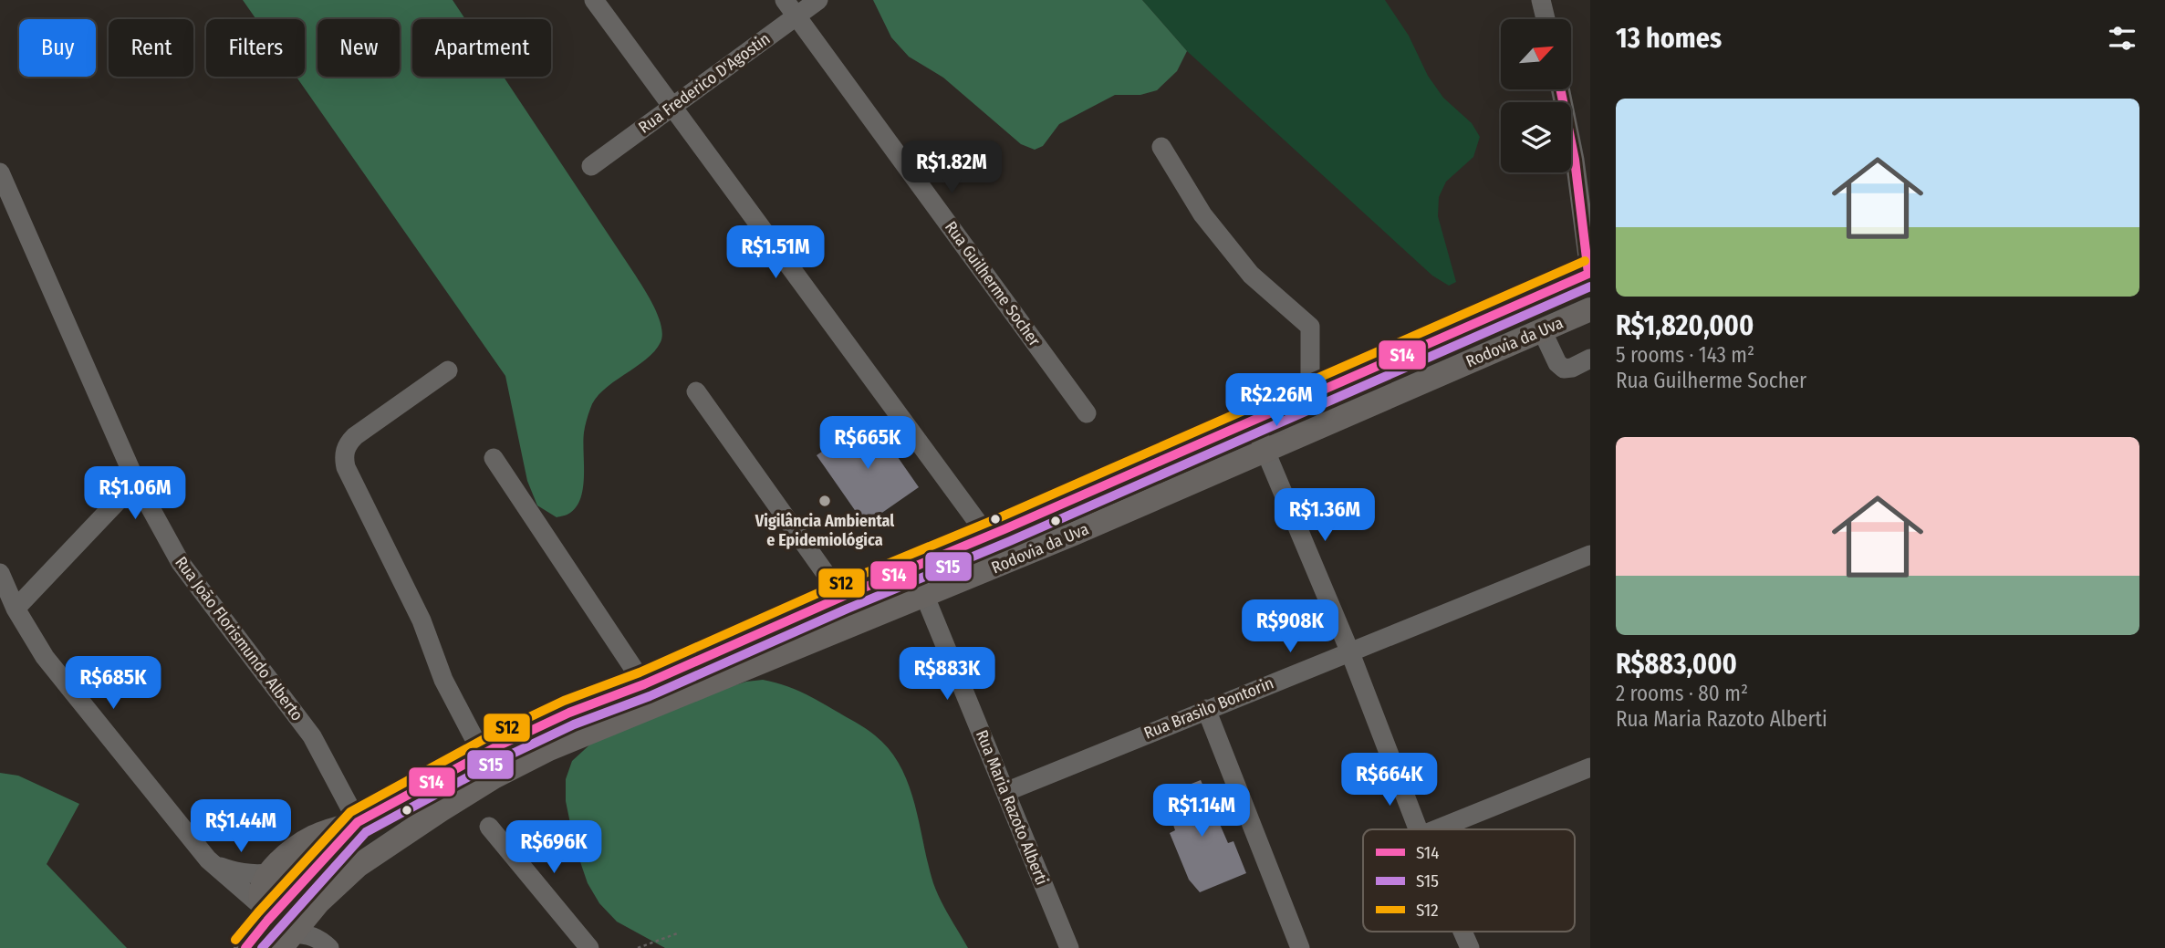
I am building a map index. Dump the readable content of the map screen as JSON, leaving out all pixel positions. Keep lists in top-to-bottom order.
{
  "streets": {
    "main road": ["Rodovia da Uva"],
    "street": [
      "Rua Frederico D'Agostin",
      "Rua Guilherme Socher",
      "Rua João Florismundo Alberto",
      "Rua Brasilo Bontorin",
      "Rua Maria Razoto Alberti"
    ]
  },
  "crossings": [
    ["Rua Frederico D'Agostin", "Rua Guilherme Socher"],
    ["Rodovia da Uva", "Rua João Florismundo Alberto"],
    ["Rodovia da Uva", "Rua Maria Razoto Alberti"],
    ["Rua Brasilo Bontorin", "Rua Maria Razoto Alberti"]
  ],
  "places": ["Vigilância Ambiental e Epidemiológica"],
  "lines": ["transit line S14", "transit line S12", "transit line S15"],
  "legend": ["S14", "S15", "S12"],
  "north": "top right",
  "page": {
    "heading": "13 homes",
    "chip": [
      "Buy",
      "Rent",
      "Filters",
      "New",
      "Apartment"
    ],
    "list": [
      {
        "name": "R$1,820,000",
        "note": "5 rooms · 143 m² · Rua Guilherme Socher"
      },
      {
        "name": "R$883,000",
        "note": "2 rooms · 80 m² · Rua Maria Razoto Alberti"
      }
    ],
    "price": [
      "R$1.82M",
      "R$1.51M",
      "R$2.26M",
      "R$665K",
      "R$1.06M",
      "R$1.36M",
      "R$908K",
      "R$883K",
      "R$685K",
      "R$664K",
      "R$1.14M",
      "R$1.44M",
      "R$696K"
    ]
  }
}
